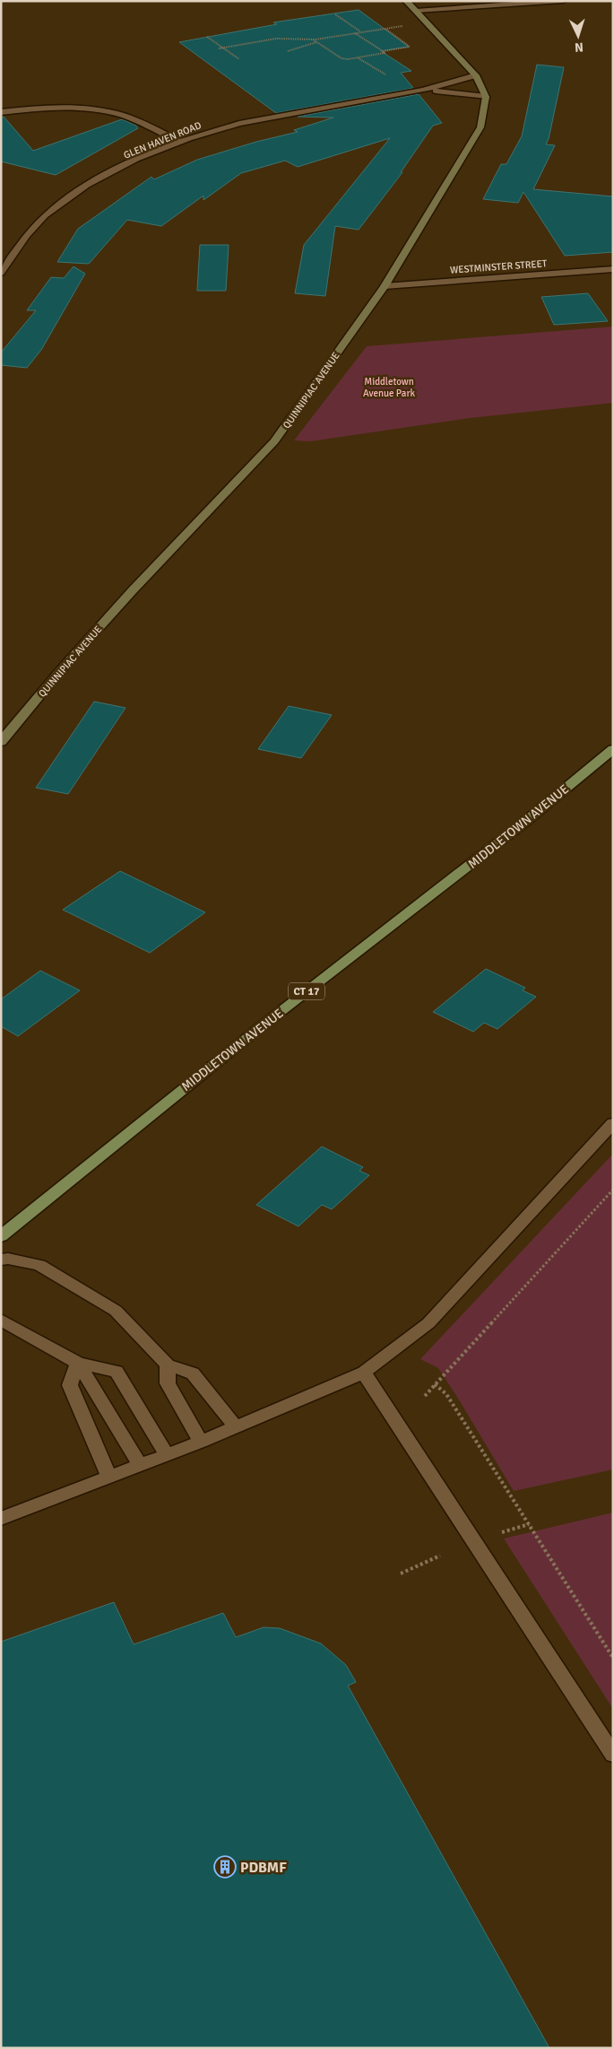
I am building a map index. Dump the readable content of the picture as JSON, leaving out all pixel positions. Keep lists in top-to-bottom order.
{
  "streets": {
    "main road": ["QUINNIPIAC AVENUE", "MIDDLETOWN AVENUE", "CT 17"],
    "street": ["GLEN HAVEN ROAD", "WESTMINSTER STREET"]
  },
  "crossings": [
    ["GLEN HAVEN ROAD", "QUINNIPIAC AVENUE"],
    ["WESTMINSTER STREET", "QUINNIPIAC AVENUE"]
  ],
  "parks": ["Middletown Avenue Park"],
  "places": {
    "building": ["PDBMF"]
  },
  "north": "bottom"
}
